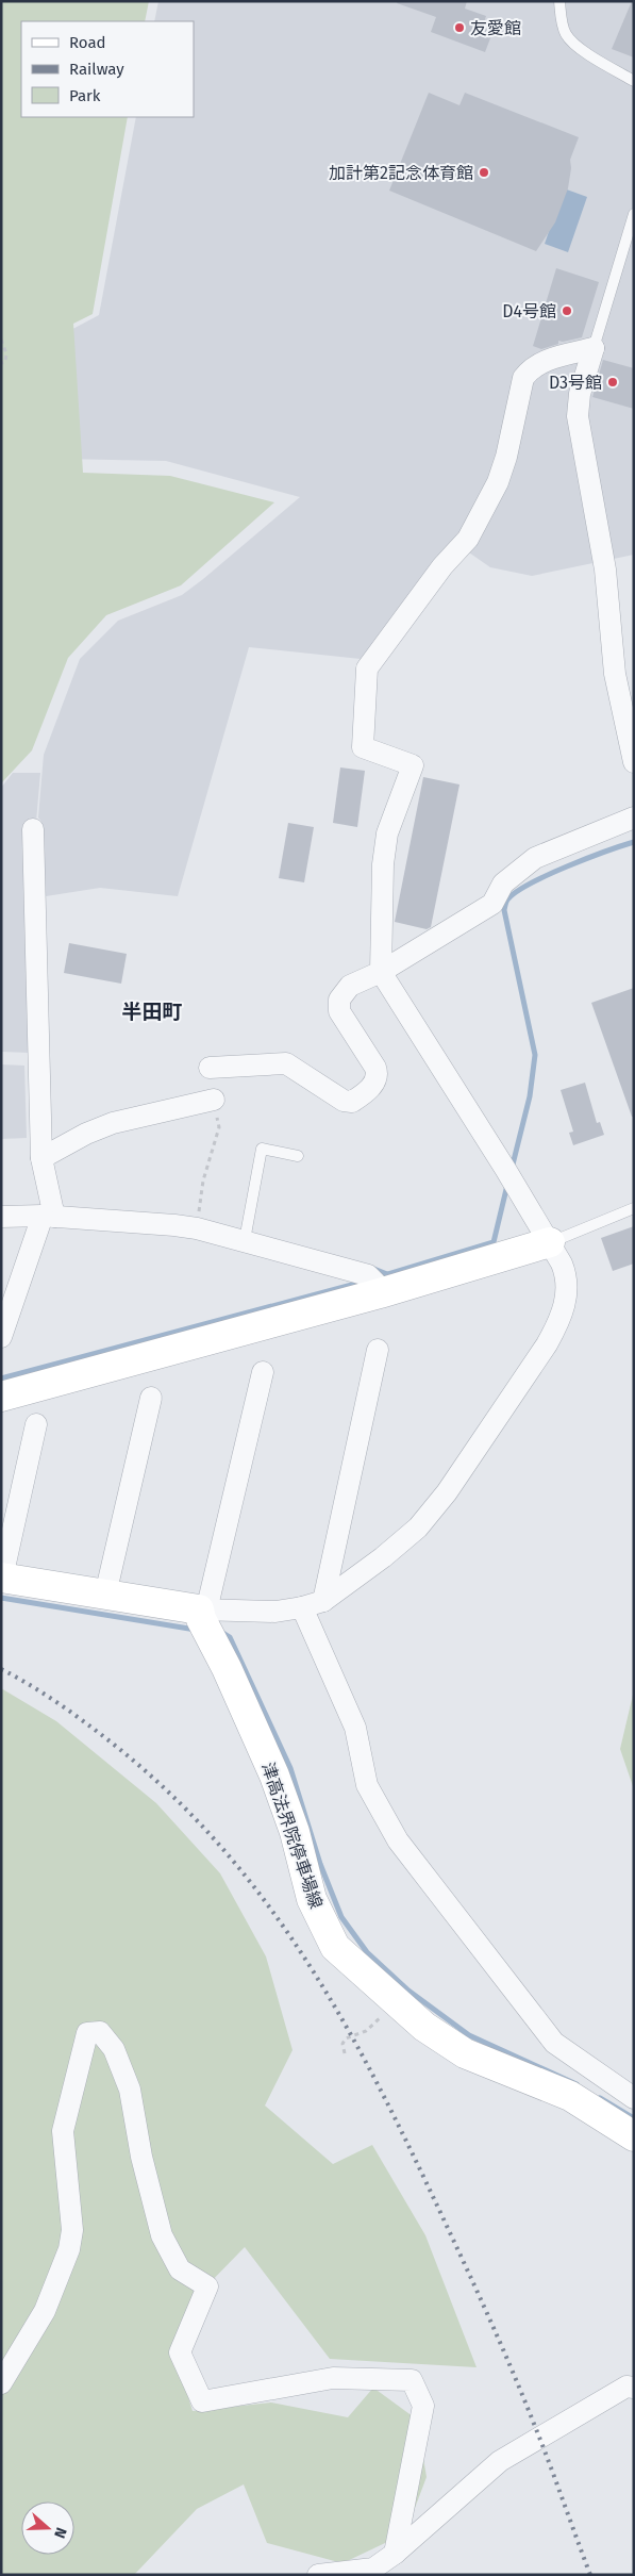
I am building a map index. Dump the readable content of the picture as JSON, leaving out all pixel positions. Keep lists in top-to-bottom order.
{
  "streets": {
    "main road": ["津高法界院停車場線"]
  },
  "districts": ["半田町"],
  "places": [
    "友愛館",
    "加計第2記念体育館",
    "D4号館",
    "D3号館"
  ],
  "legend": ["Road", "Railway", "Park"],
  "north": "right"
}
